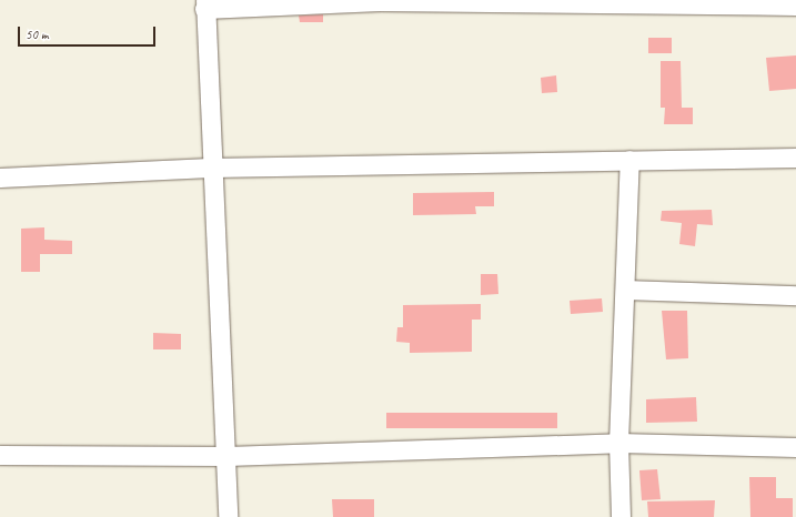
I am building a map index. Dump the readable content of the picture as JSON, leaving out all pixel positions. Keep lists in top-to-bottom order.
{
  "scale_bar": "50 m"
}
